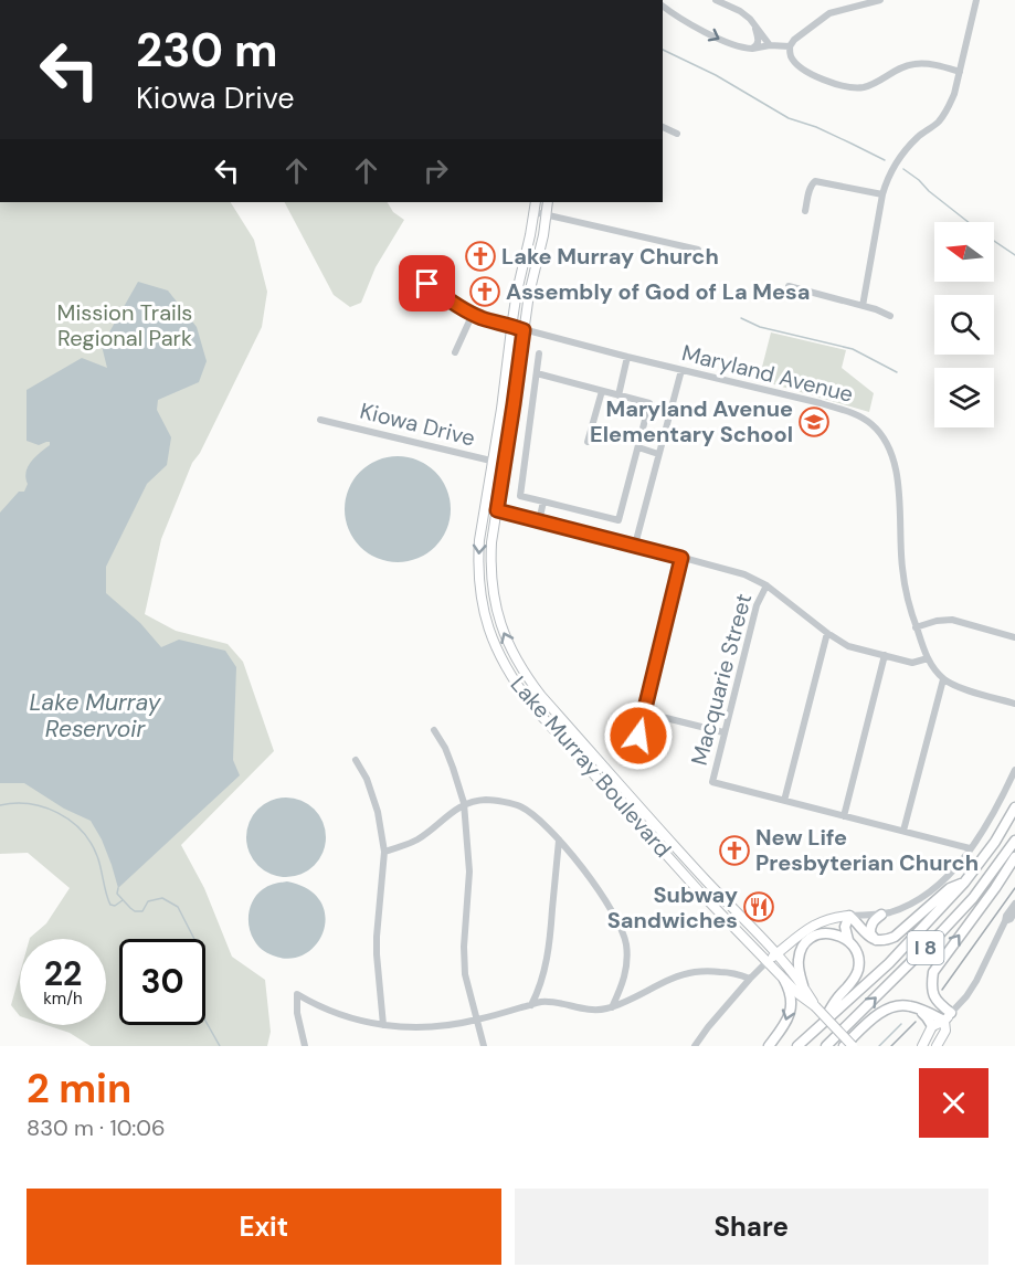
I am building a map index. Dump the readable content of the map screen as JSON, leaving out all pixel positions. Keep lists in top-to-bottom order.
{
  "streets": {
    "highway": ["I 8"],
    "main road": ["Lake Murray Boulevard"],
    "street": ["Maryland Avenue", "Kiowa Drive", "Macquarie Street"]
  },
  "crossings": [
    ["Maryland Avenue", "Lake Murray Boulevard"],
    ["Kiowa Drive", "Lake Murray Boulevard"]
  ],
  "water": ["Lake Murray Reservoir"],
  "parks": ["Mission Trails Regional Park"],
  "places": {
    "church": ["Lake Murray Church", "Assembly of God of La Mesa", "New Life Presbyterian Church"],
    "school or university": ["Maryland Avenue Elementary School"],
    "restaurant": ["Subway Sandwiches"]
  },
  "north": "left",
  "page": {
    "turn": ["230 m", "Kiowa Drive"],
    "speed": "22 km/h",
    "limit": "30",
    "heading": ["2 min", "830 m · 10:06"],
    "buttons": ["Exit", "Share"]
  }
}
